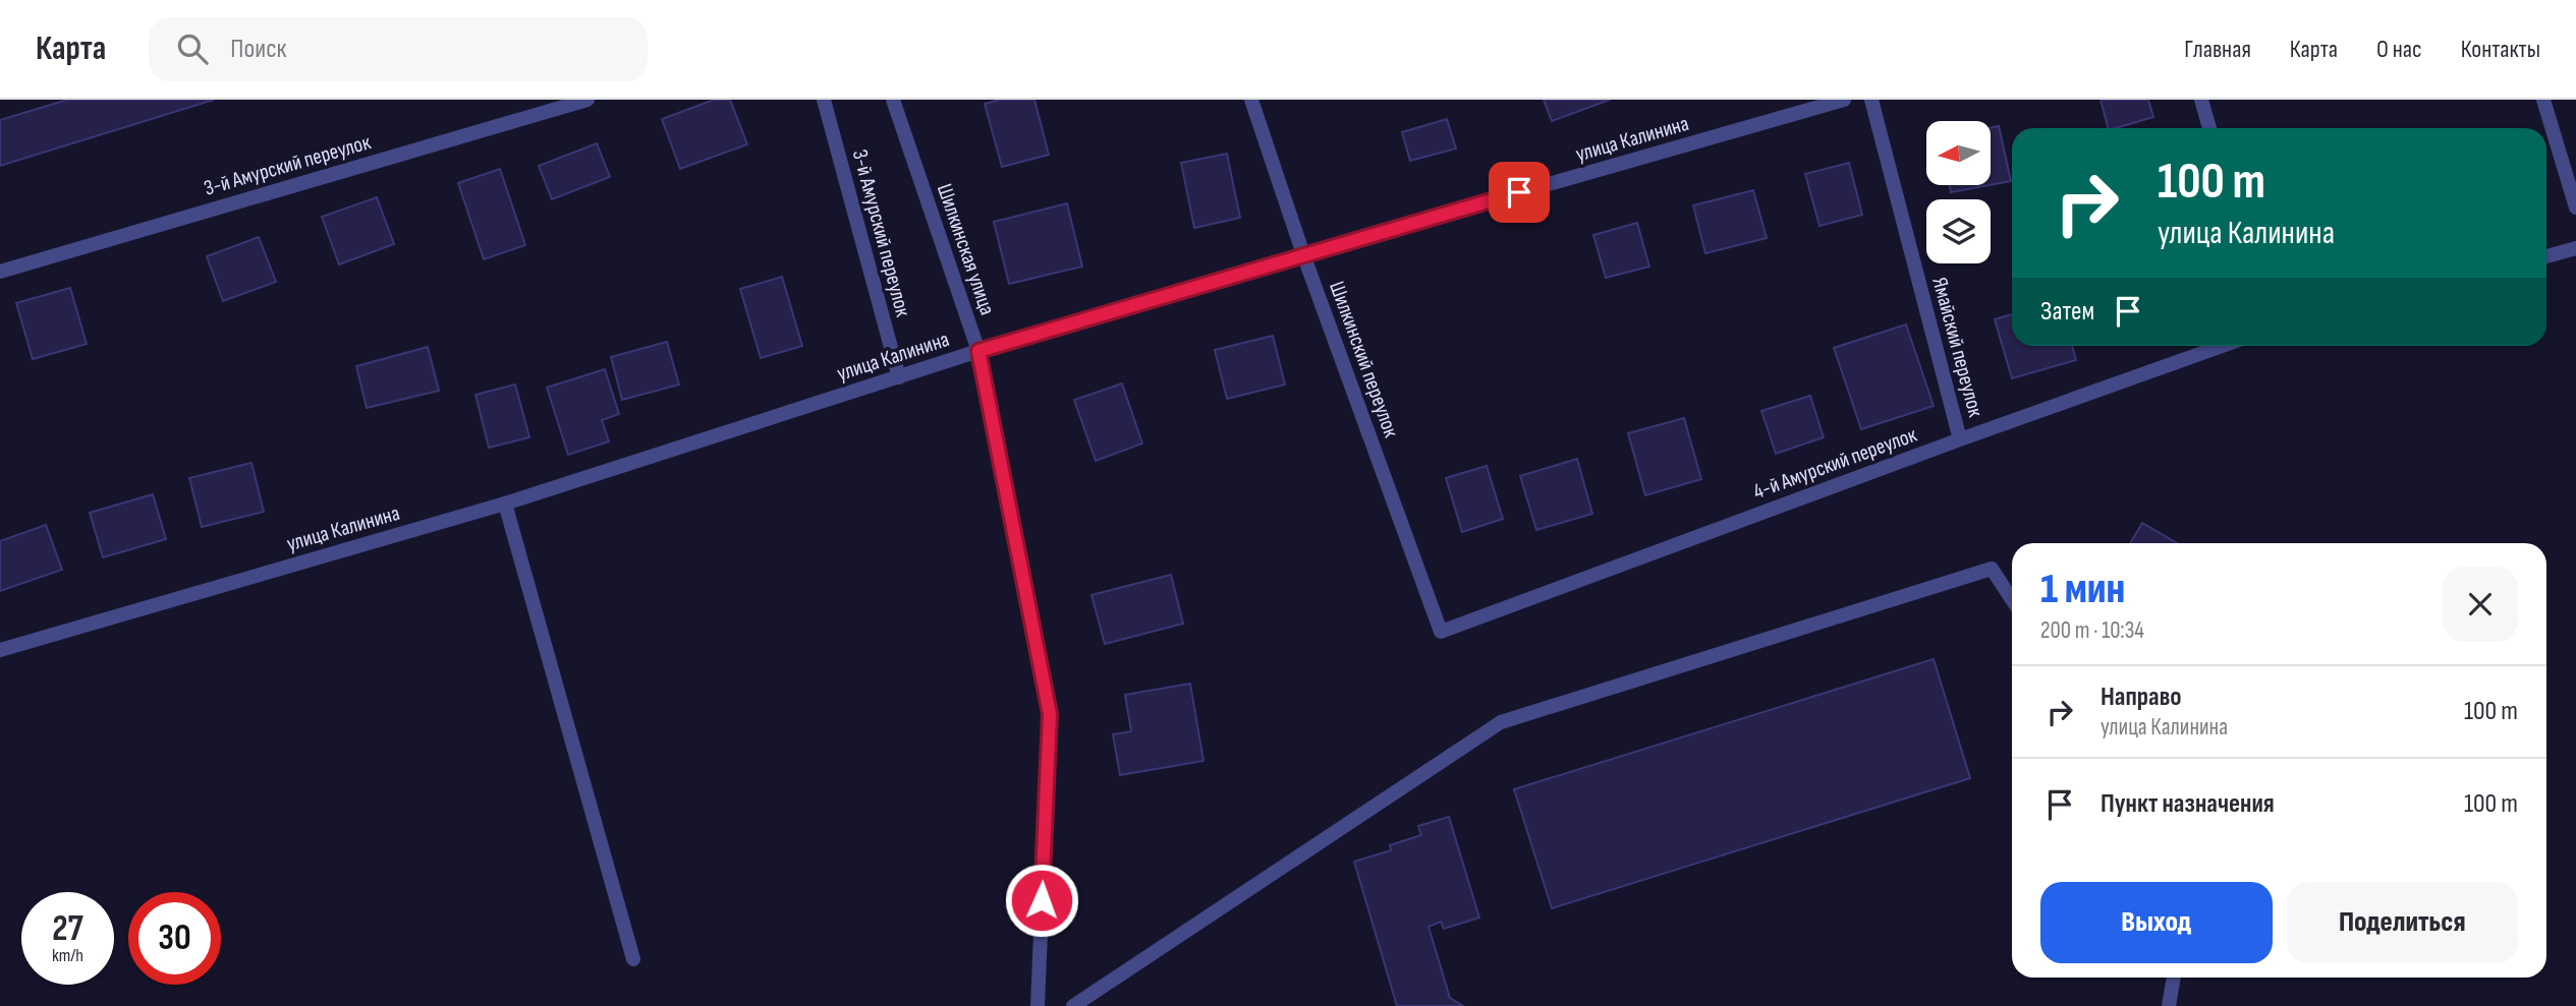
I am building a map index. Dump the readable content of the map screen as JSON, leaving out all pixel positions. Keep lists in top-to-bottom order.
{
  "streets": {
    "street": [
      "улица Калинина",
      "3-й Амурский переулок",
      "Шилкинская улица",
      "Ямайский переулок",
      "Шилкинский переулок",
      "4-й Амурский переулок"
    ]
  },
  "crossings": [
    ["улица Калинина", "3-й Амурский переулок"],
    ["улица Калинина", "Шилкинская улица"],
    ["улица Калинина", "Шилкинский переулок"],
    ["Ямайский переулок", "4-й Амурский переулок"],
    ["Шилкинский переулок", "4-й Амурский переулок"]
  ],
  "north": "left",
  "page": {
    "header": "Карта",
    "search": "Поиск",
    "nav": [
      "Главная",
      "Карта",
      "О нас",
      "Контакты"
    ],
    "turn": ["100 m", "улица Калинина"],
    "then": "Затем",
    "heading": ["1 мин", "200 m · 10:34"],
    "list": [
      {
        "name": "Направо",
        "note": "улица Калинина",
        "value": "100 m"
      },
      {
        "name": "Пункт назначения",
        "value": "100 m"
      }
    ],
    "buttons": ["Выход", "Поделиться"],
    "speed": "27 km/h",
    "limit": "30"
  }
}
